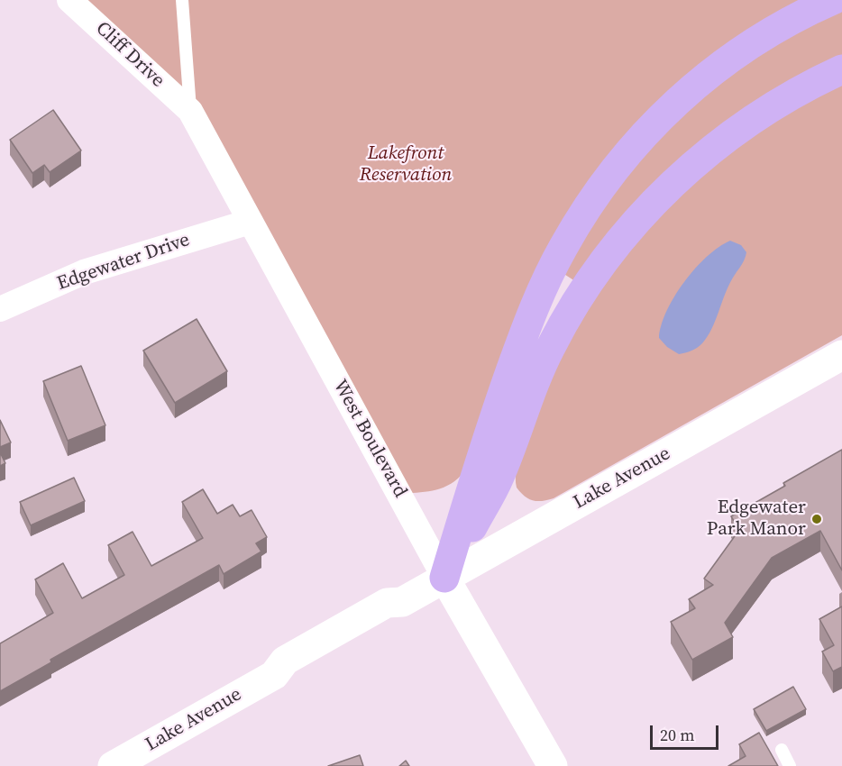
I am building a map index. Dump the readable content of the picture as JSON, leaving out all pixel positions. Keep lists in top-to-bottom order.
{
  "streets": {
    "street": [
      "Cliff Drive",
      "Edgewater Drive",
      "West Boulevard",
      "Lake Avenue"
    ]
  },
  "crossings": [
    ["Cliff Drive", "West Boulevard"],
    ["Edgewater Drive", "West Boulevard"],
    ["West Boulevard", "Lake Avenue"]
  ],
  "parks": ["Lakefront Reservation"],
  "places": ["Edgewater Park Manor"],
  "scale_bar": "20 m"
}
